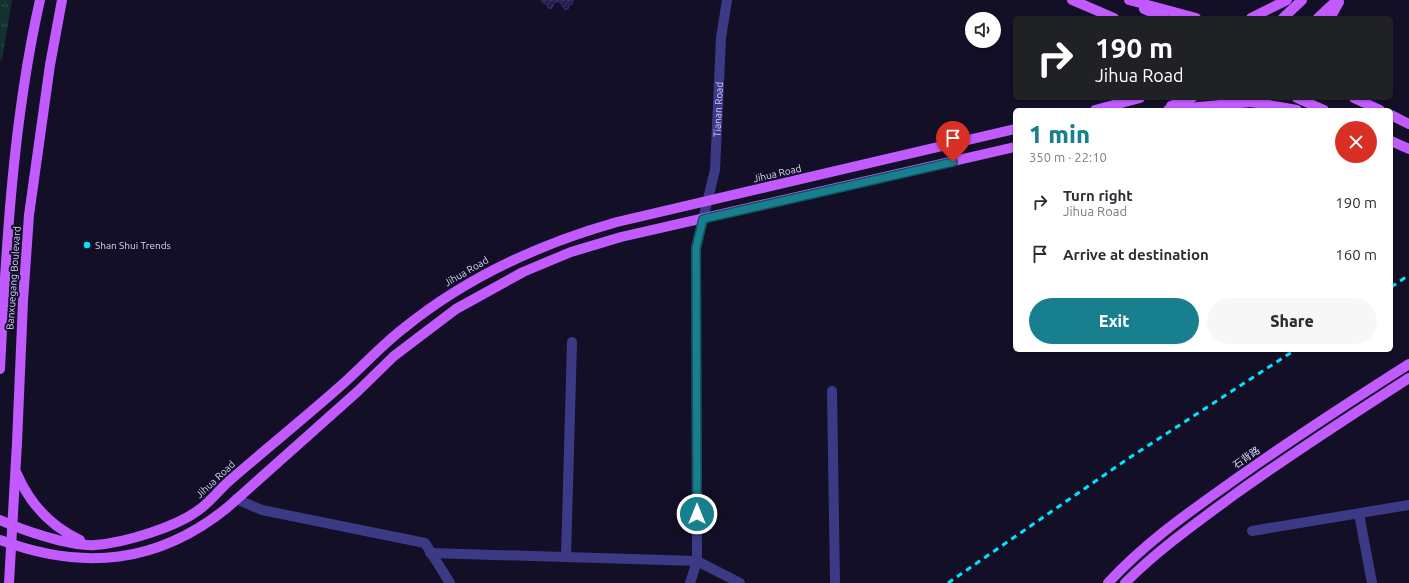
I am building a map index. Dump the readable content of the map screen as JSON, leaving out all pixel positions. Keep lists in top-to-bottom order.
{
  "streets": {
    "main road": ["Jihua Road", "Banxuegang Boulevard", "石背路"],
    "street": ["Tianan Road"]
  },
  "crossings": [
    ["Tianan Road", "Jihua Road"],
    ["Jihua Road", "Banxuegang Boulevard"]
  ],
  "places": ["Shan Shui Trends"],
  "page": {
    "turn": ["190 m", "Jihua Road"],
    "heading": ["1 min", "350 m · 22:10"],
    "list": [
      {
        "name": "Turn right",
        "note": "Jihua Road",
        "value": "190 m"
      },
      {
        "name": "Arrive at destination",
        "value": "160 m"
      }
    ],
    "buttons": ["Exit", "Share"]
  }
}
